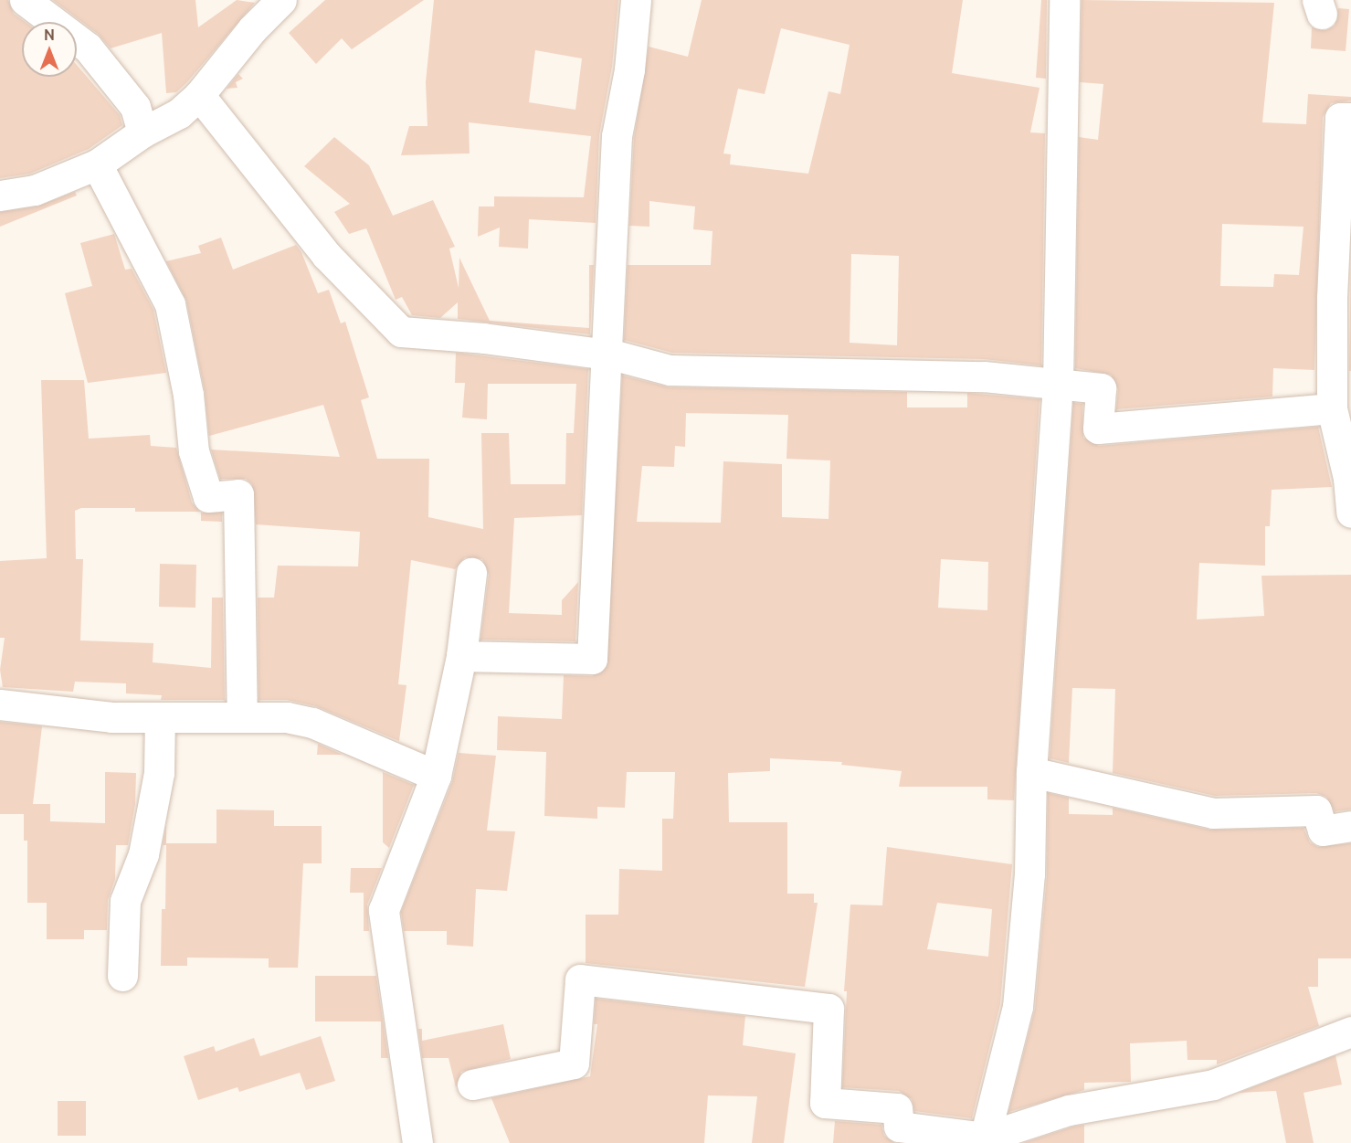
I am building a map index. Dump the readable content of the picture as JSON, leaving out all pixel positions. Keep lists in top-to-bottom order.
{
  "north": "top"
}
